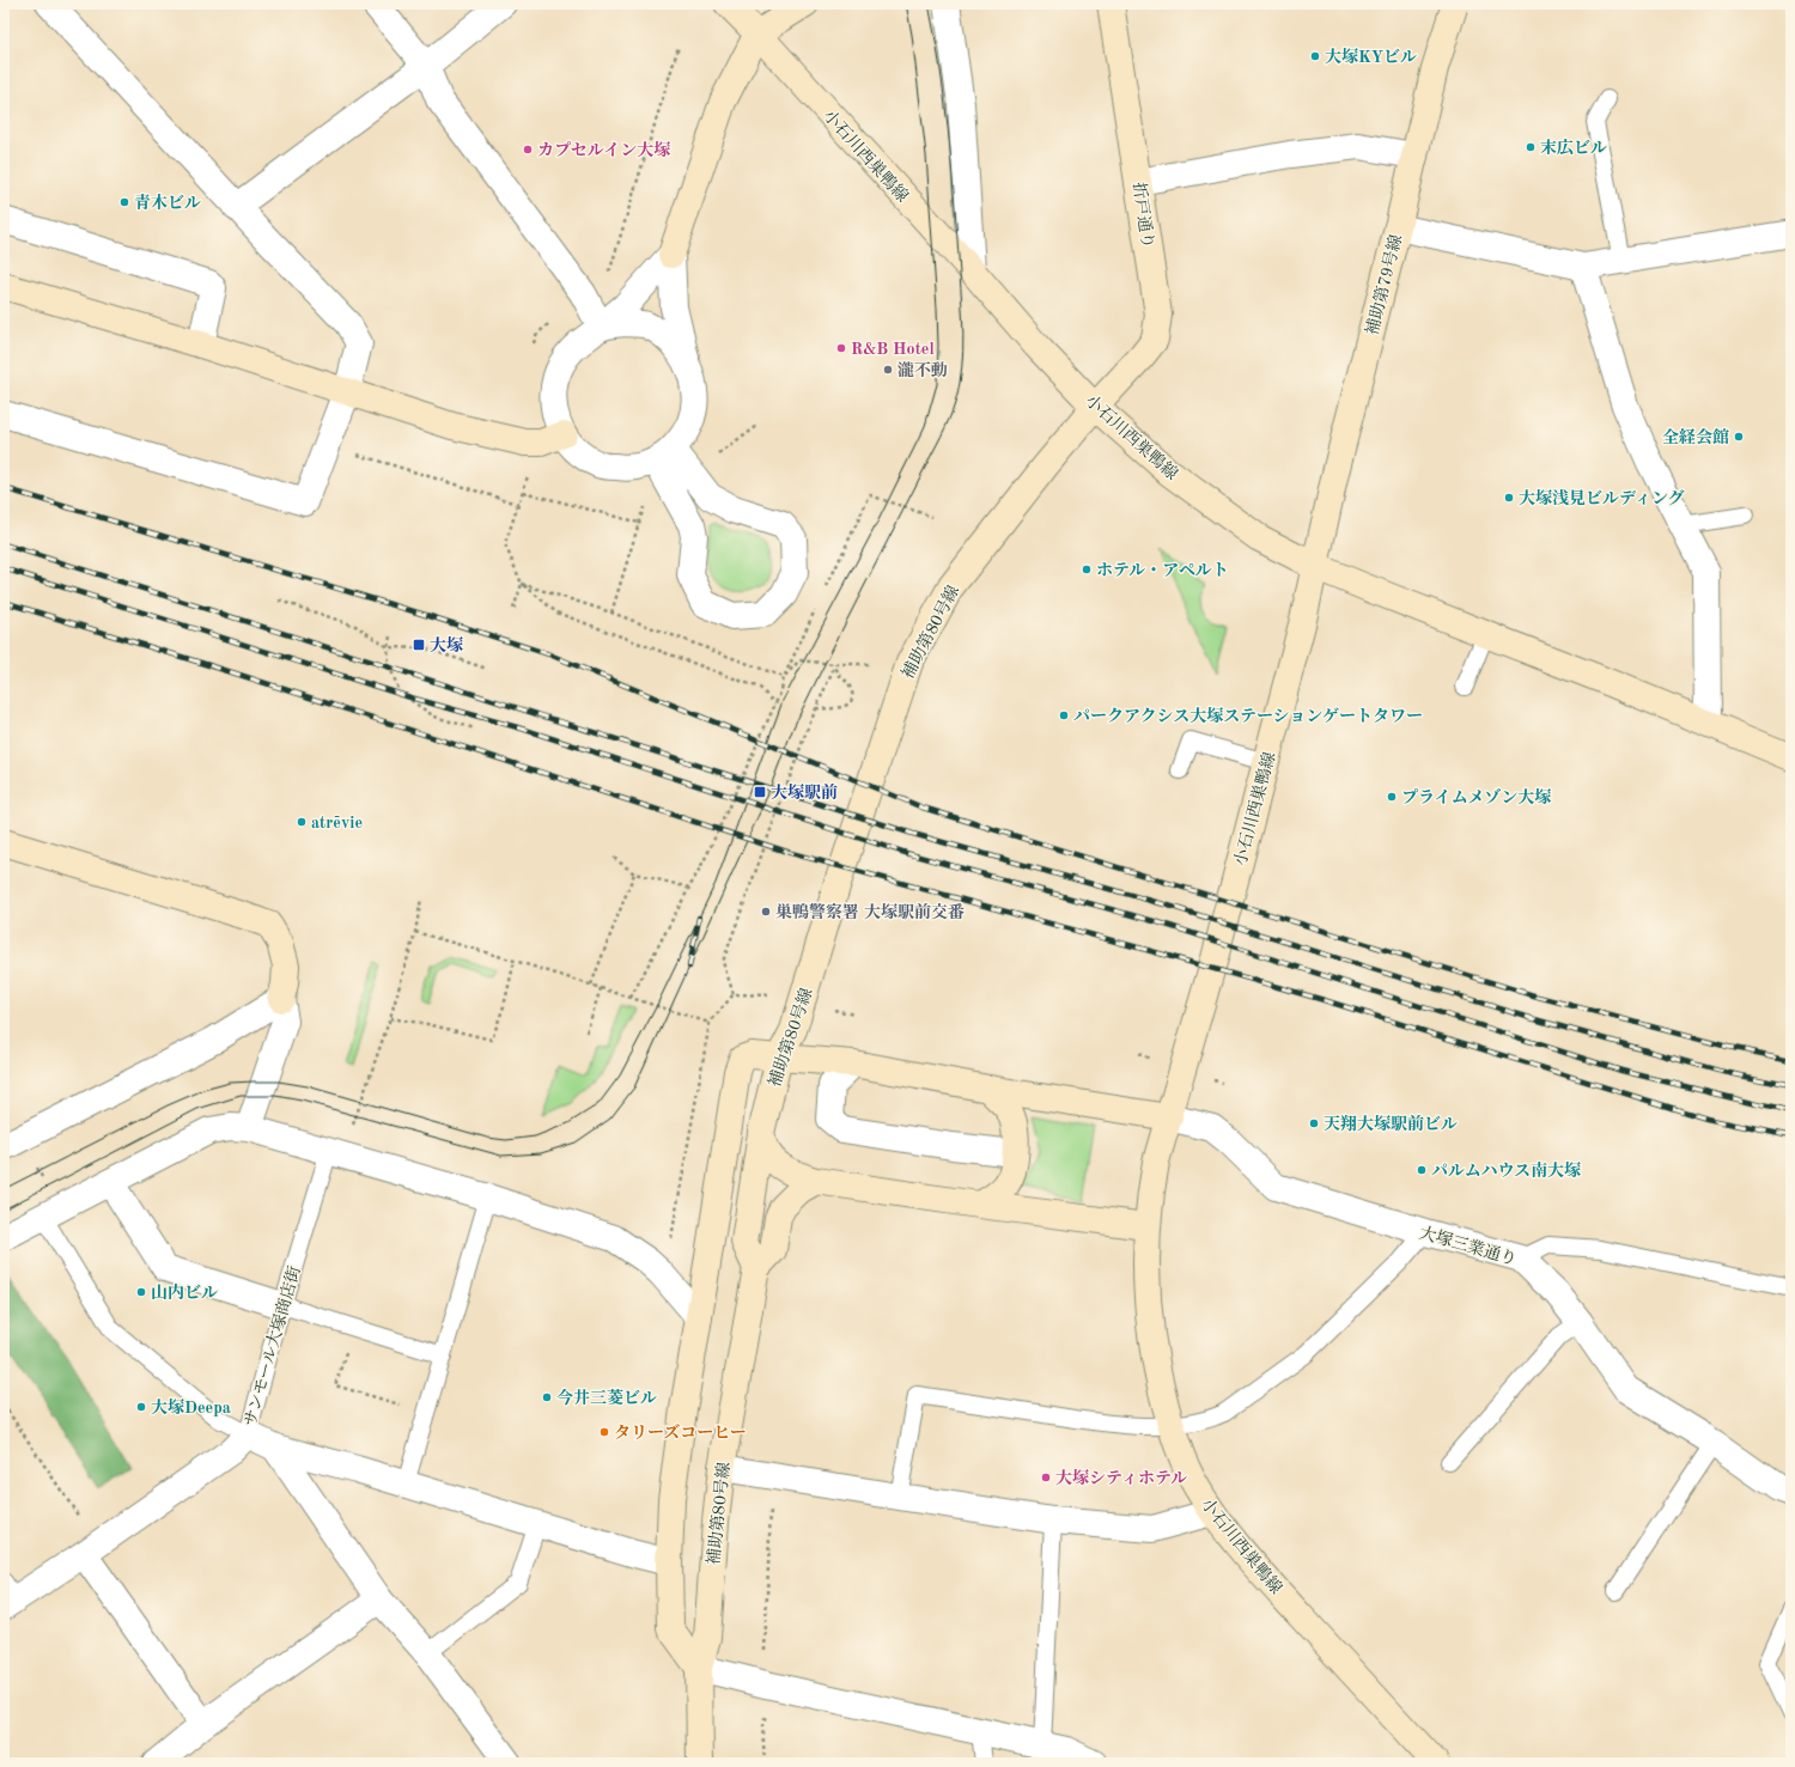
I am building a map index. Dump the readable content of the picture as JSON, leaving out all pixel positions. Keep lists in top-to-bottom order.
{
  "streets": {
    "street": [
      "小石川西巣鴨線",
      "折戸通り",
      "補助第79号線",
      "補助第80号線",
      "大塚三業通り"
    ],
    "lane": ["サンモール大塚商店街"]
  },
  "crossings": [
    ["小石川西巣鴨線", "折戸通り"],
    ["小石川西巣鴨線", "補助第79号線"],
    ["小石川西巣鴨線", "補助第80号線"],
    ["小石川西巣鴨線", "大塚三業通り"],
    ["折戸通り", "補助第80号線"]
  ],
  "places": {
    "other": [
      "大塚KYビル",
      "末広ビル",
      "カプセルイン大塚",
      "青木ビル",
      "R&B Hotel",
      "瀧不動",
      "全経会館",
      "大塚浅見ビルディング",
      "ホテル・アペルト",
      "パークアクシス大塚ステーションゲートタワー",
      "プライムメゾン大塚",
      "atrēvie",
      "巣鴨警察署 大塚駅前交番",
      "天翔大塚駅前ビル",
      "パルムハウス南大塚",
      "山内ビル",
      "今井三菱ビル",
      "大塚Deepa",
      "タリーズコーヒー",
      "大塚シティホテル"
    ],
    "transit": ["大塚", "大塚駅前"]
  }
}
